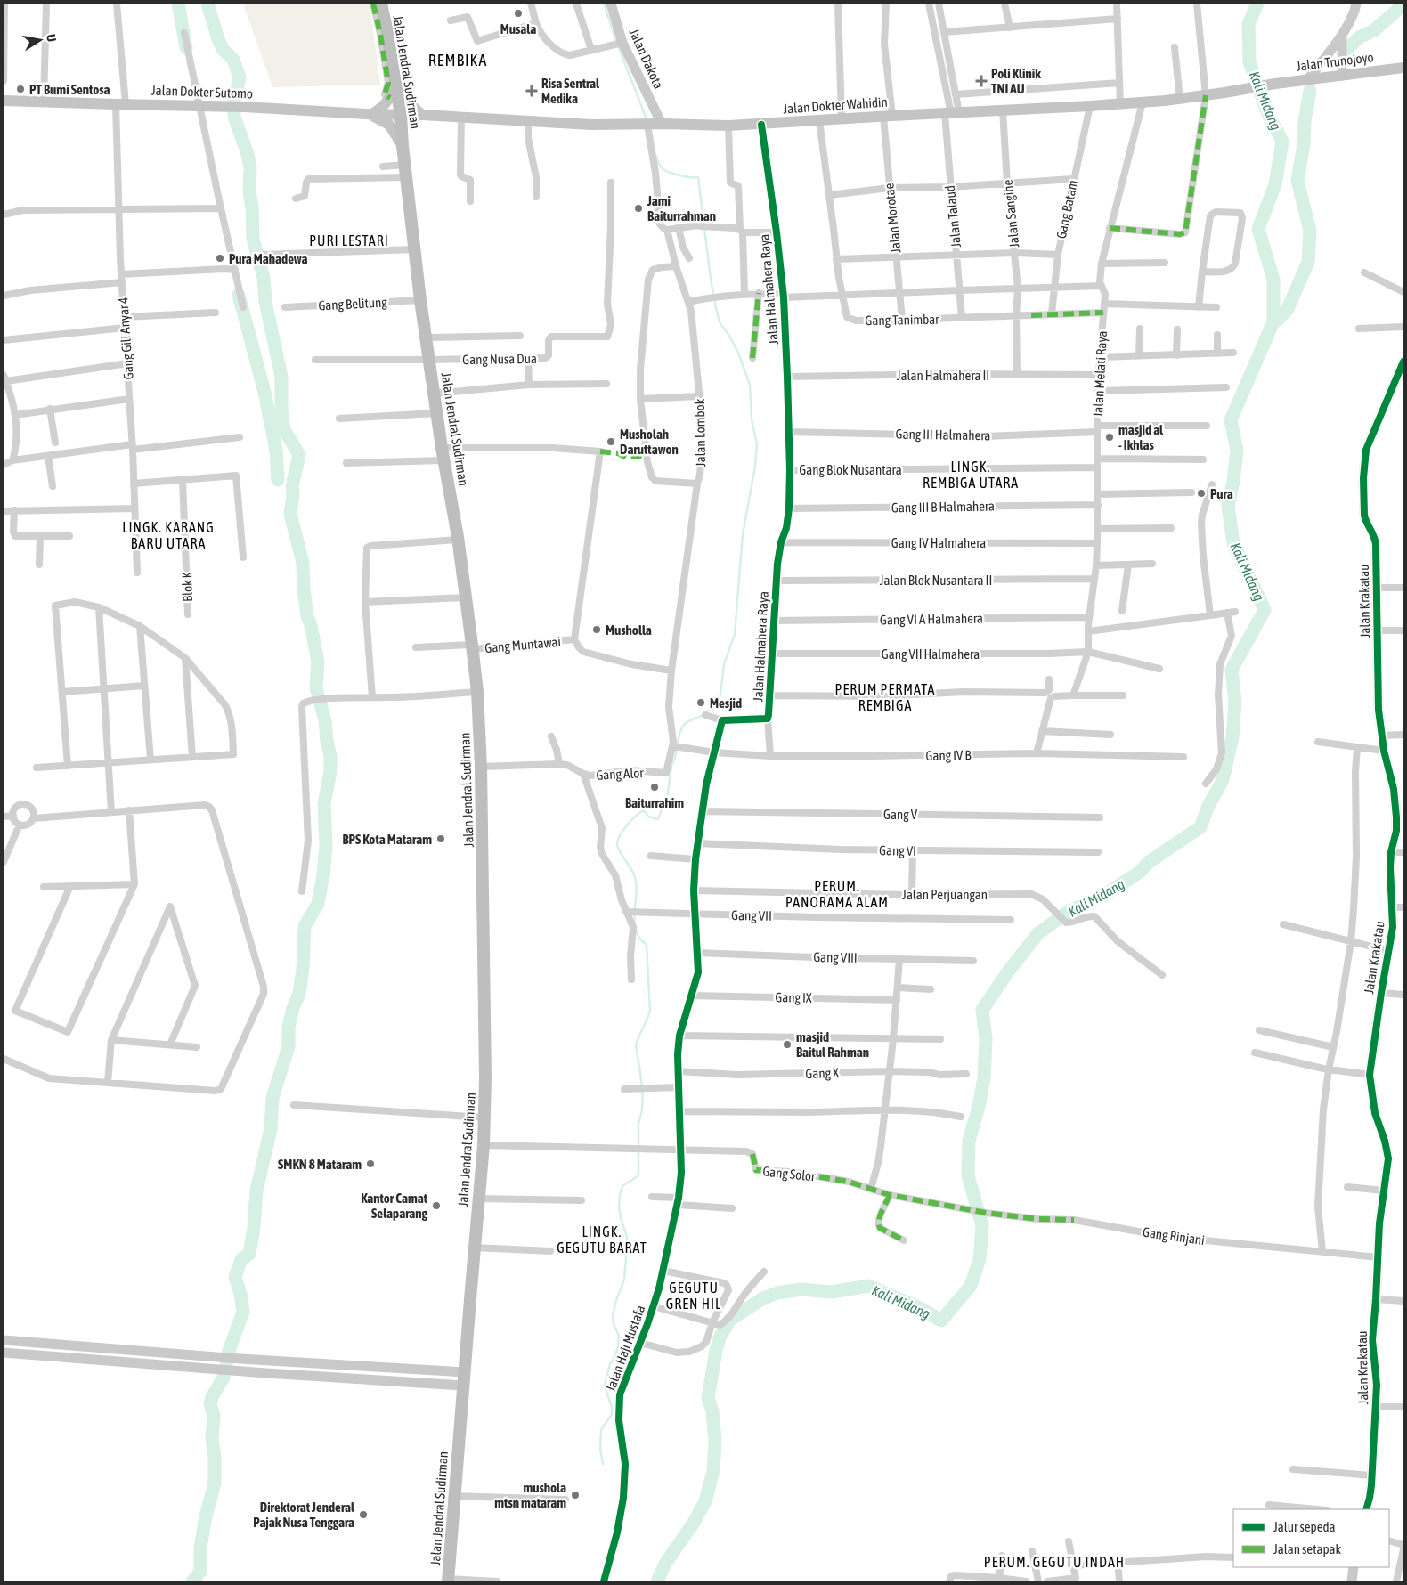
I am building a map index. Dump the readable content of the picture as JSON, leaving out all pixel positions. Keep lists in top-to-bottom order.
{
  "streets": {
    "highway": ["Jalan Jendral Sudirman"],
    "main road": ["Jalan Trunojoyo", "Jalan Dokter Sutomo", "Jalan Dokter Wahidin"],
    "street": [
      "Jalan Dakota",
      "Gang Batam",
      "Jalan Sangihe",
      "Jalan Talaud",
      "Jalan Morotae",
      "Jalan Halmahera Raya",
      "Gang Belitung",
      "Gang Tanimbar",
      "Gang Gili Anyar 4",
      "Gang Nusa Dua",
      "Jalan Melati Raya",
      "Jalan Halmahera II",
      "Jalan Lombok",
      "Gang III Halmahera",
      "Gang Blok Nusantara",
      "Gang III B Halmahera",
      "Gang IV Halmahera",
      "Jalan Blok Nusantara II",
      "Blok K",
      "Jalan Krakatau",
      "Gang VI A Halmahera",
      "Gang Muntawai",
      "Gang VII Halmahera",
      "Gang IV B",
      "Gang Alor",
      "Gang V",
      "Gang VI",
      "Jalan Perjuangan",
      "Gang VII",
      "Gang VIII",
      "Gang IX",
      "Gang X",
      "Gang Solor",
      "Gang Rinjani",
      "Jalan Haji Mustafa"
    ]
  },
  "crossings": [
    ["Jalan Dakota", "Jalan Dokter Wahidin"],
    ["Jalan Dakota", "Jalan Lombok"],
    ["Jalan Trunojoyo", "Jalan Dokter Wahidin"],
    ["Jalan Jendral Sudirman", "Jalan Dokter Sutomo"],
    ["Jalan Jendral Sudirman", "Jalan Dokter Wahidin"],
    ["Jalan Jendral Sudirman", "Gang Belitung"],
    ["Jalan Jendral Sudirman", "Gang Nusa Dua"],
    ["Jalan Jendral Sudirman", "Gang Muntawai"],
    ["Jalan Jendral Sudirman", "Gang Alor"],
    ["Jalan Jendral Sudirman", "Gang Solor"],
    ["Jalan Dokter Sutomo", "Jalan Dokter Wahidin"],
    ["Jalan Dokter Sutomo", "Gang Gili Anyar 4"],
    ["Jalan Dokter Wahidin", "Gang Batam"],
    ["Jalan Dokter Wahidin", "Jalan Sangihe"],
    ["Jalan Dokter Wahidin", "Jalan Talaud"],
    ["Jalan Dokter Wahidin", "Jalan Morotae"],
    ["Jalan Dokter Wahidin", "Jalan Halmahera Raya"],
    ["Jalan Dokter Wahidin", "Gang Tanimbar"],
    ["Jalan Dokter Wahidin", "Jalan Melati Raya"],
    ["Jalan Dokter Wahidin", "Jalan Lombok"],
    ["Gang Batam", "Gang Tanimbar"],
    ["Jalan Sangihe", "Gang Tanimbar"],
    ["Jalan Sangihe", "Jalan Halmahera II"],
    ["Jalan Talaud", "Gang Tanimbar"],
    ["Jalan Morotae", "Gang Tanimbar"],
    ["Jalan Halmahera Raya", "Jalan Halmahera II"],
    ["Jalan Halmahera Raya", "Gang III Halmahera"],
    ["Jalan Halmahera Raya", "Gang Blok Nusantara"],
    ["Jalan Halmahera Raya", "Gang III B Halmahera"],
    ["Jalan Halmahera Raya", "Gang IV Halmahera"],
    ["Jalan Halmahera Raya", "Jalan Blok Nusantara II"],
    ["Jalan Halmahera Raya", "Gang VI A Halmahera"],
    ["Jalan Halmahera Raya", "Gang VII Halmahera"],
    ["Gang Tanimbar", "Jalan Melati Raya"],
    ["Jalan Melati Raya", "Jalan Halmahera II"],
    ["Jalan Melati Raya", "Gang III Halmahera"],
    ["Jalan Melati Raya", "Gang Blok Nusantara"],
    ["Jalan Melati Raya", "Gang III B Halmahera"],
    ["Jalan Melati Raya", "Gang IV Halmahera"],
    ["Jalan Melati Raya", "Jalan Blok Nusantara II"],
    ["Jalan Melati Raya", "Gang VI A Halmahera"],
    ["Jalan Melati Raya", "Gang VII Halmahera"],
    ["Jalan Lombok", "Gang Muntawai"],
    ["Jalan Lombok", "Gang Alor"],
    ["Jalan Krakatau", "Gang Rinjani"],
    ["Gang Solor", "Gang Rinjani"],
    ["Gang Solor", "Jalan Haji Mustafa"]
  ],
  "districts": [
    "REMBIKA",
    "PURI LESTARI",
    "LINGK. REMBIGA UTARA",
    "LINGK. KARANG BARU UTARA",
    "PERUM PERMATA REMBIGA",
    "PERUM. PANORAMA ALAM",
    "LINGK. GEGUTU BARAT",
    "GEGUTU GREN HIL",
    "PERUM. GEGUTU INDAH"
  ],
  "water": ["Kali Midang"],
  "places": {
    "other": [
      "Musala",
      "PT Bumi Sentosa",
      "Jami Baiturrahman",
      "Pura Mahadewa",
      "masjid al - Ikhlas",
      "Musholah Daruttawon",
      "Pura",
      "Musholla",
      "Mesjid",
      "Baiturrahim",
      "BPS Kota Mataram",
      "masjid Baitul Rahman",
      "SMKN 8 Mataram",
      "Kantor Camat Selaparang",
      "mushola mtsn mataram",
      "Direktorat Jenderal Pajak Nusa Tenggara"
    ],
    "health": ["Poli Klinik TNI AU", "Risa Sentral Medika"]
  },
  "legend": ["Jalur sepeda", "Jalan setapak"],
  "north": "right"
}
